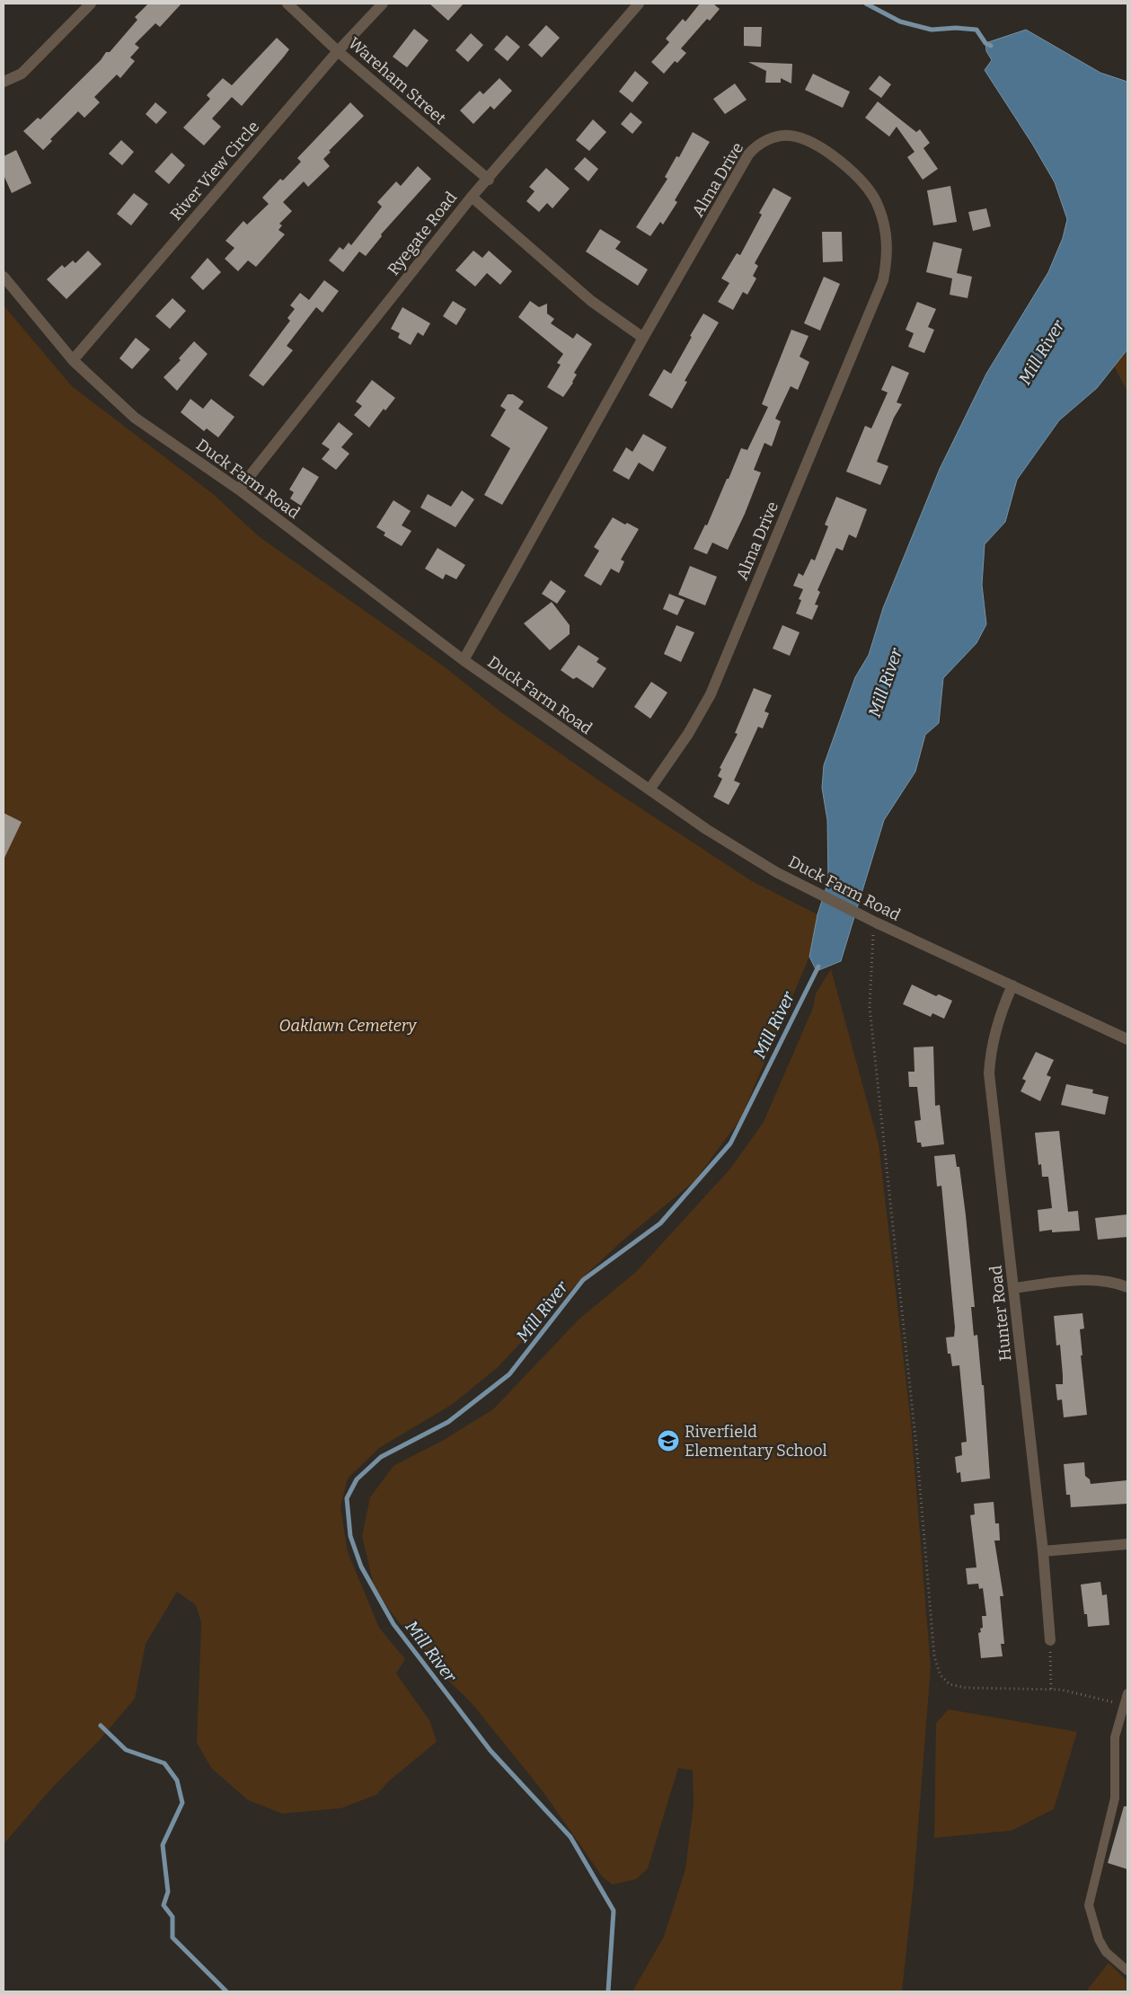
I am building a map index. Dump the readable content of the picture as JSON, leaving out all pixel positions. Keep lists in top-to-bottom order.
{
  "streets": {
    "street": [
      "Wareham Street",
      "River View Circle",
      "Alma Drive",
      "Ryegate Road",
      "Duck Farm Road",
      "Hunter Road"
    ]
  },
  "crossings": [
    ["Wareham Street", "River View Circle"],
    ["Wareham Street", "Ryegate Road"],
    ["River View Circle", "Duck Farm Road"],
    ["Alma Drive", "Duck Farm Road"],
    ["Ryegate Road", "Duck Farm Road"],
    ["Duck Farm Road", "Hunter Road"]
  ],
  "water": ["Mill River"],
  "parks": ["Oaklawn Cemetery"],
  "places": {
    "school or university": ["Riverfield Elementary School"]
  }
}
